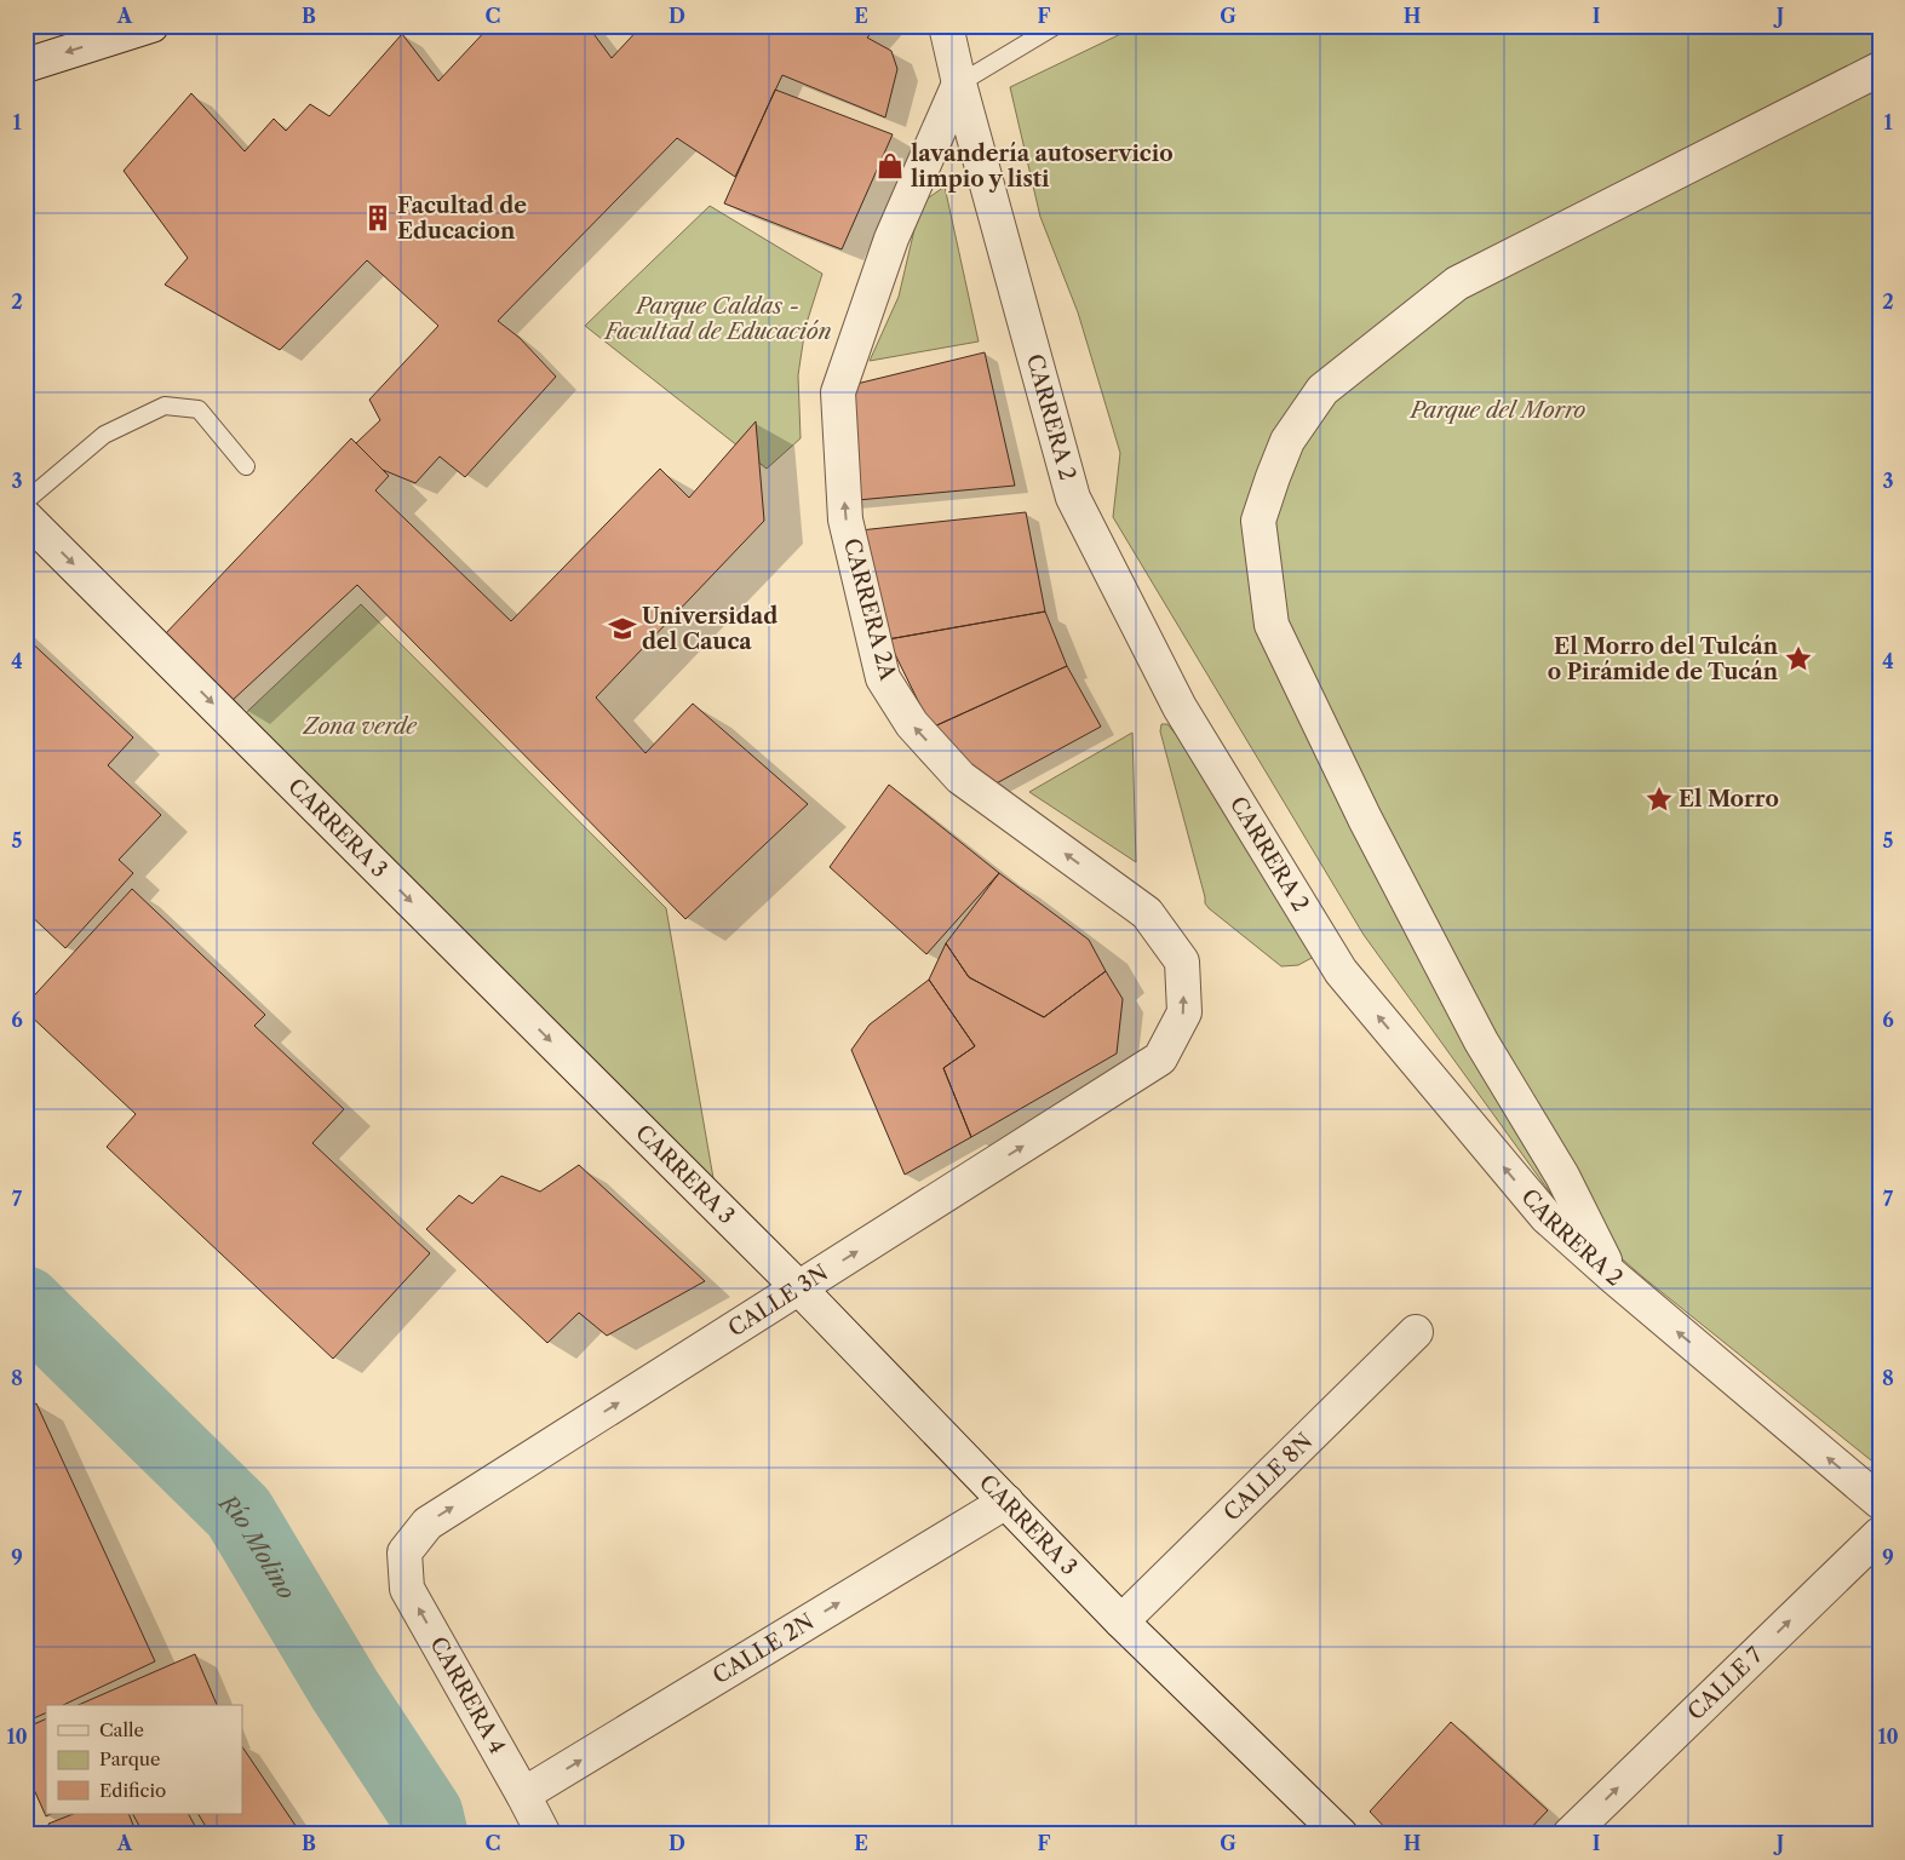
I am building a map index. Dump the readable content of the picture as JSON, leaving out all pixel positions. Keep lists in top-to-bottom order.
{
  "streets": {
    "street": [
      "CARRERA 2",
      "CARRERA 2A",
      "CARRERA 3",
      "CALLE 3N",
      "CALLE 8N",
      "CALLE 2N",
      "CALLE 7",
      "CARRERA 4"
    ]
  },
  "crossings": [
    ["CARRERA 2", "CARRERA 2A"],
    ["CARRERA 2A", "CALLE 3N"],
    ["CARRERA 3", "CALLE 3N"],
    ["CARRERA 3", "CALLE 8N"],
    ["CARRERA 3", "CALLE 2N"],
    ["CALLE 3N", "CARRERA 4"],
    ["CALLE 2N", "CARRERA 4"]
  ],
  "one_way": [
    "CARRERA 2",
    "CARRERA 2A",
    "CARRERA 3",
    "CALLE 3N",
    "CALLE 2N",
    "CALLE 7",
    "CARRERA 4"
  ],
  "water": ["Río Molino"],
  "parks": ["Parque Caldas - Facultad de Educación", "Parque del Morro", "Zona verde"],
  "places": {
    "shop": ["lavandería autoservicio limpio y listi"],
    "building": ["Facultad de Educacion"],
    "school or university": ["Universidad del Cauca"],
    "place": ["El Morro del Tulcán o Pirámide de Tucán", "El Morro"]
  },
  "legend": ["Calle", "Parque", "Edificio"],
  "grid": {
    "columns": [
      "A",
      "B",
      "C",
      "D",
      "E",
      "F",
      "G",
      "H",
      "I",
      "J"
    ],
    "rows": [
      "1",
      "2",
      "3",
      "4",
      "5",
      "6",
      "7",
      "8",
      "9",
      "10"
    ]
  }
}
